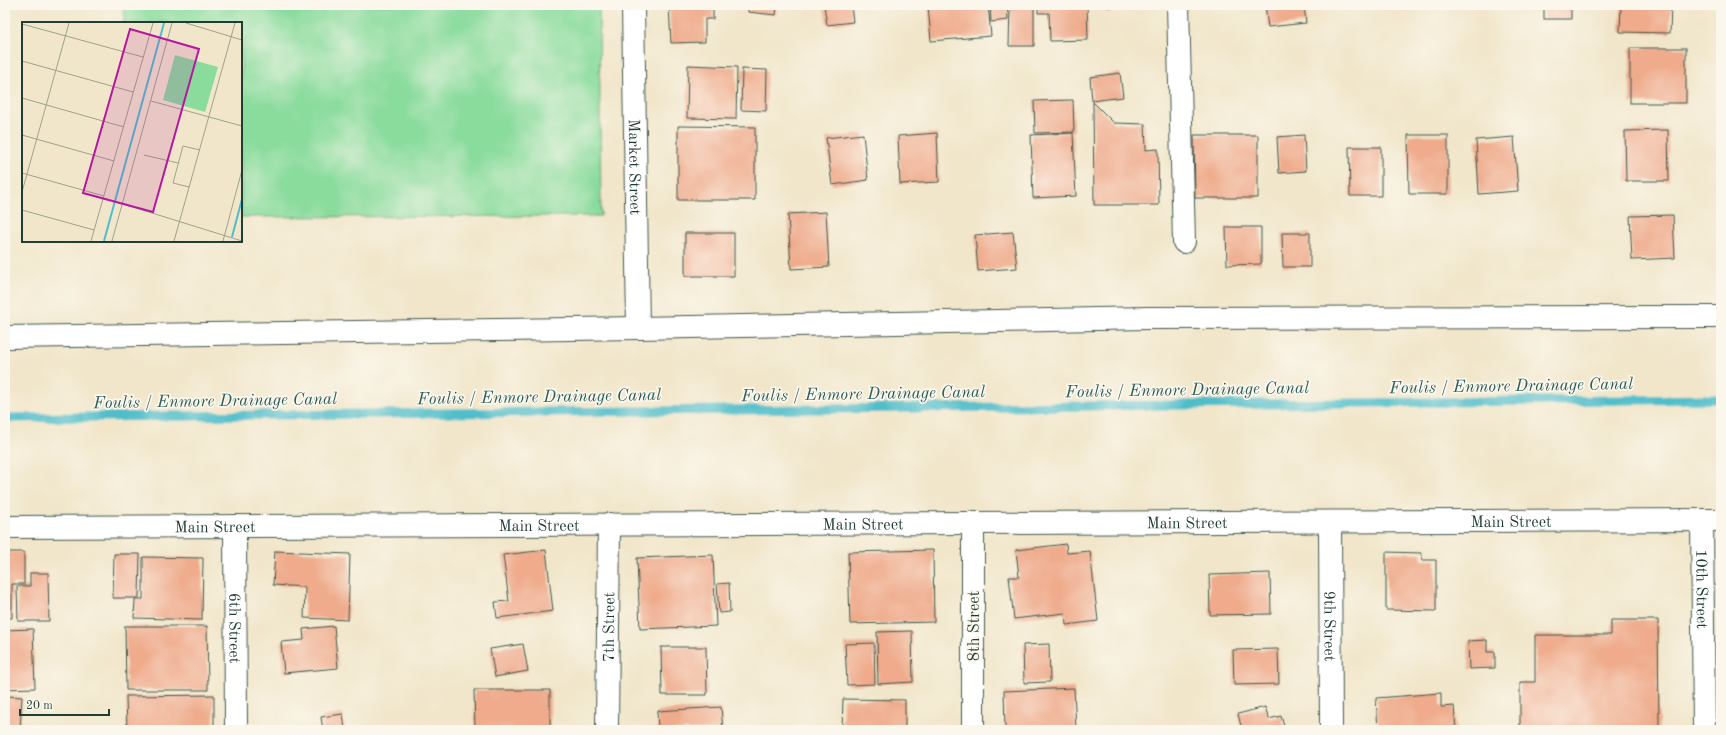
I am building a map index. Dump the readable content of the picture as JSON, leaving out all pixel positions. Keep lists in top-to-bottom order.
{
  "streets": {
    "street": [
      "Market Street",
      "Main Street",
      "10th Street",
      "8th Street",
      "9th Street",
      "7th Street",
      "6th Street"
    ]
  },
  "crossings": [
    ["Main Street", "10th Street"],
    ["Main Street", "8th Street"],
    ["Main Street", "9th Street"],
    ["Main Street", "7th Street"],
    ["Main Street", "6th Street"]
  ],
  "water": ["Foulis / Enmore Drainage Canal"],
  "scale_bar": "20 m"
}
